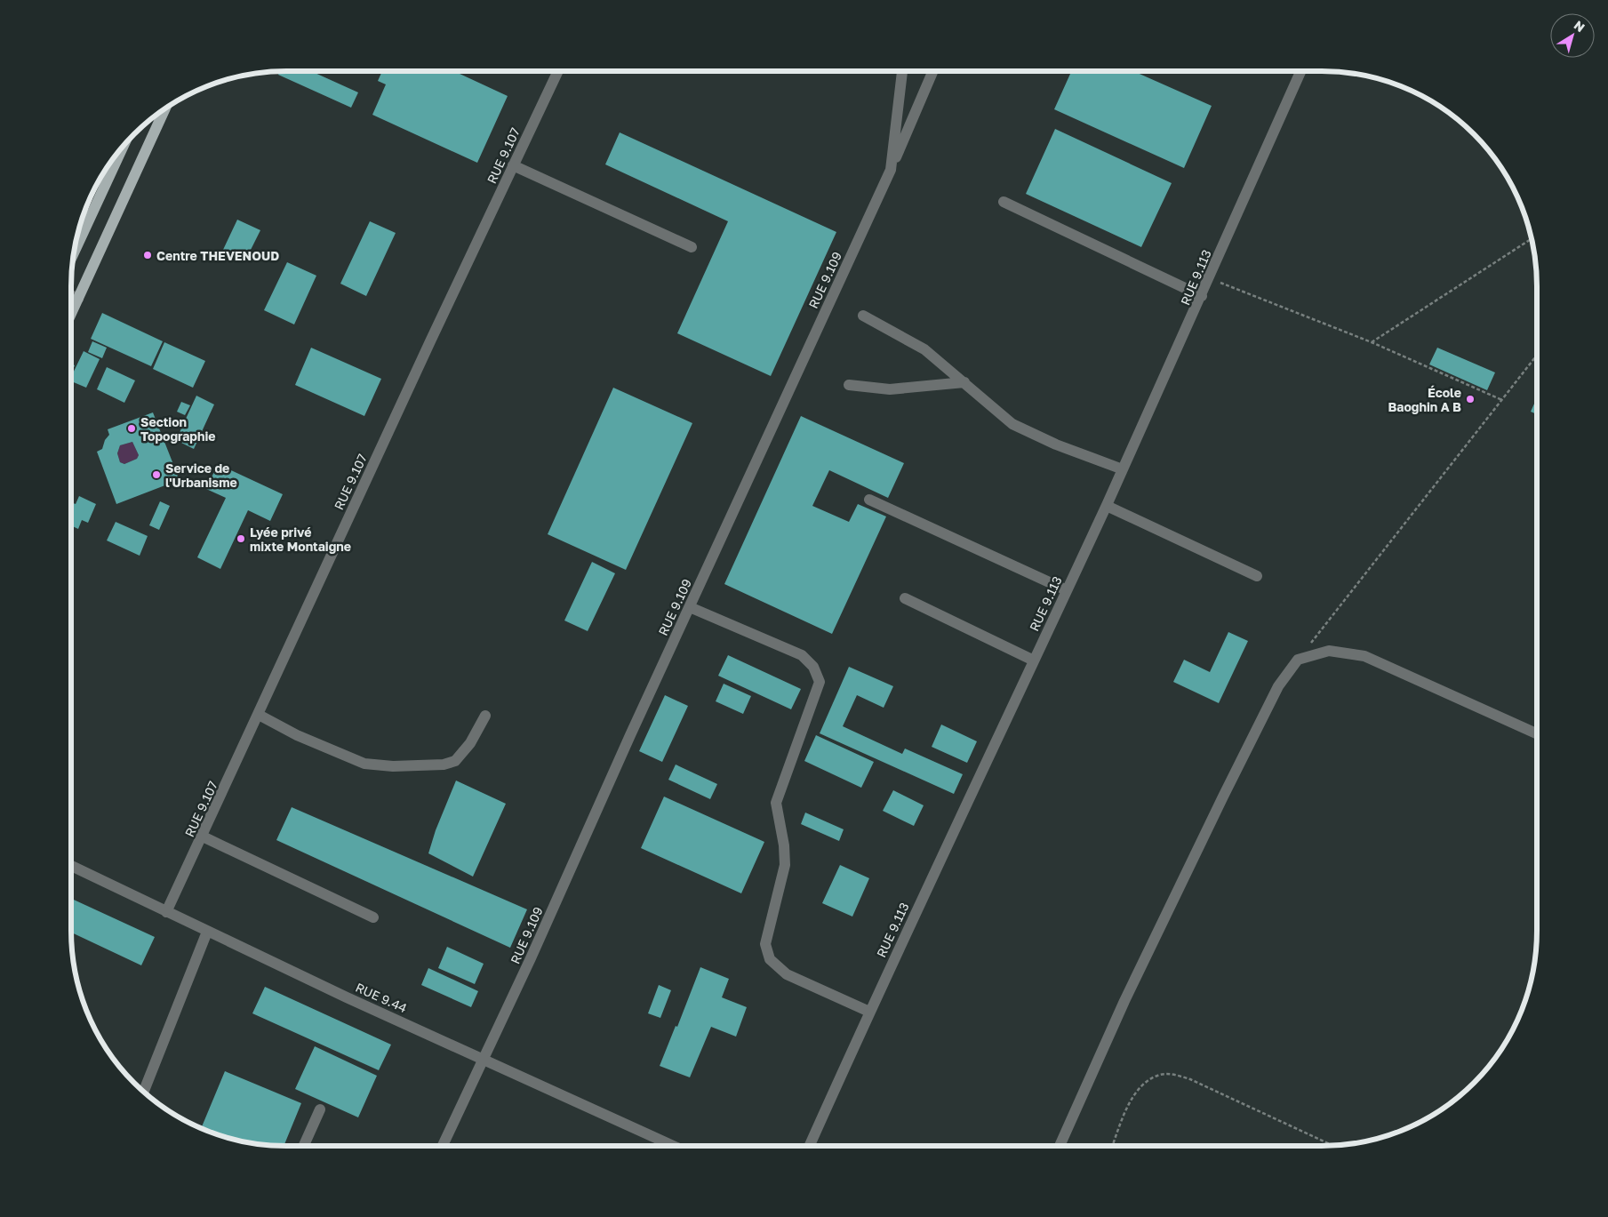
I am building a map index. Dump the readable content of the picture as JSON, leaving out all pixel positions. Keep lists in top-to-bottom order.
{
  "streets": {
    "street": [
      "RUE 9.107",
      "RUE 9.113",
      "RUE 9.109",
      "RUE 9.44"
    ]
  },
  "crossings": [
    ["RUE 9.107", "RUE 9.44"],
    ["RUE 9.109", "RUE 9.44"]
  ],
  "places": [
    "Centre THEVENOUD",
    "École Baoghin A B",
    "Section Topographie",
    "Service de l'Urbanisme",
    "Lyée privé mixte Montaigne"
  ],
  "north": "top right"
}
